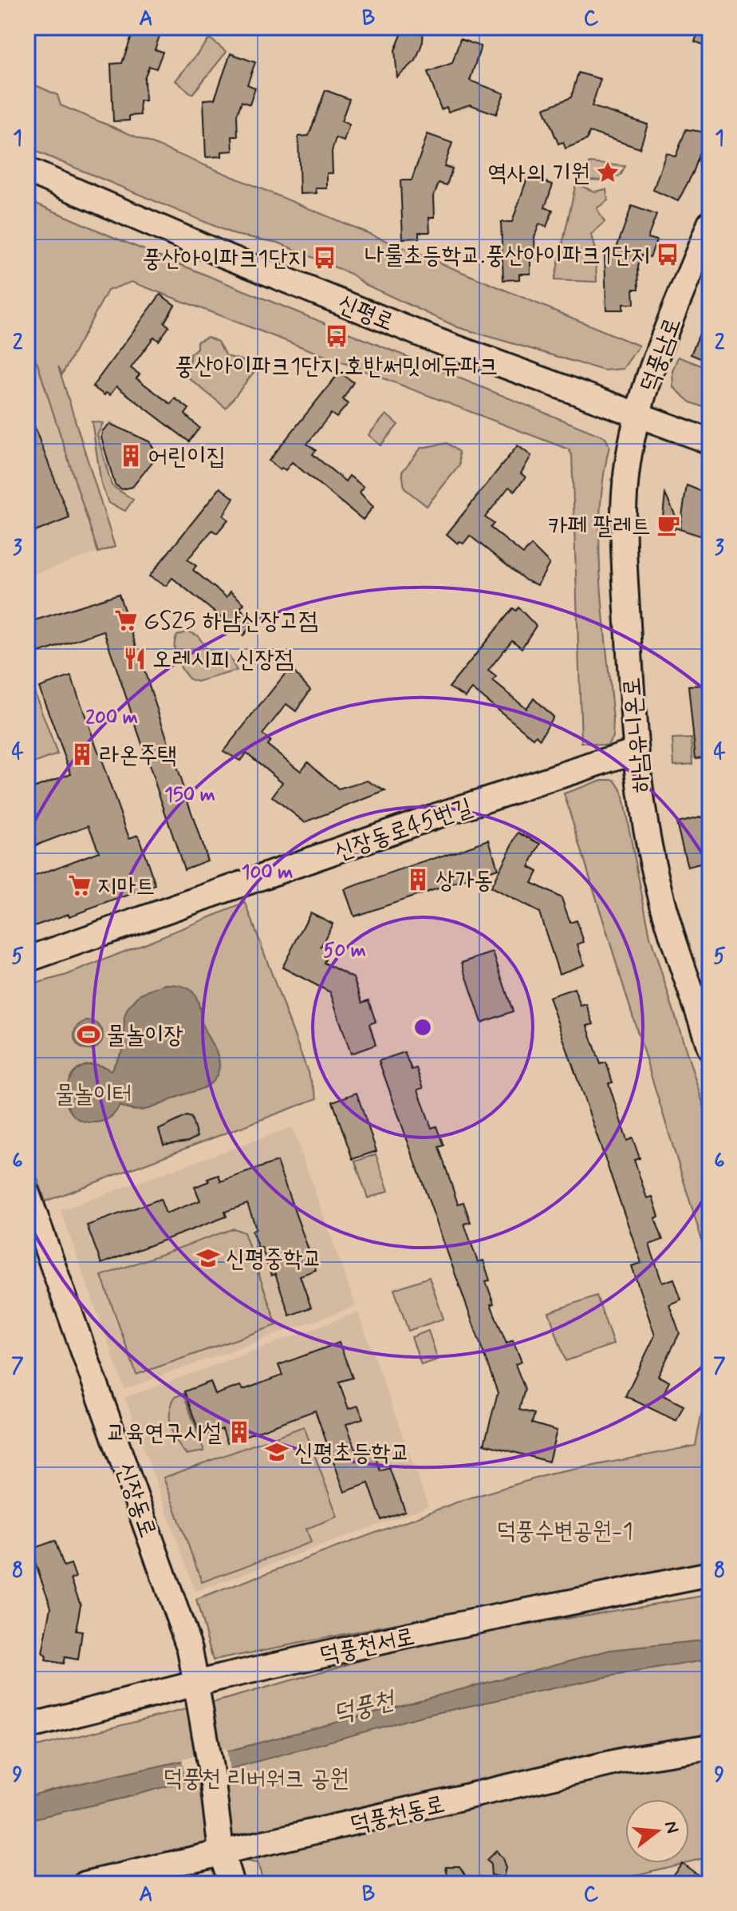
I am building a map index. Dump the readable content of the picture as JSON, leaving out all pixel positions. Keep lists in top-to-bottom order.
{
  "streets": {
    "street": [
      "신평로",
      "덕풍남로",
      "하남유니온로",
      "신장동로45번길",
      "신장동로",
      "덕풍천서로",
      "덕풍천동로"
    ]
  },
  "crossings": [
    ["신평로", "덕풍남로"],
    ["신평로", "하남유니온로"],
    ["덕풍남로", "하남유니온로"],
    ["하남유니온로", "신장동로45번길"],
    ["신장동로", "덕풍천서로"],
    ["신장동로", "덕풍천동로"]
  ],
  "water": ["덕풍천"],
  "parks": ["물놀이터", "덕풍수변공원-1", "덕풍천 리버워크 공원"],
  "places": {
    "place": ["역사의 기원"],
    "bus stop": ["나룰초등학교.풍산아이파크1단지", "풍산아이파크1단지", "풍산아이파크1단지.호반써밋에듀파크"],
    "building": [
      "어린이집",
      "라온주택",
      "상가동",
      "교육연구시설"
    ],
    "cafe": ["카페 팔레트"],
    "supermarket": ["GS25 하남신장고점", "지마트"],
    "restaurant": ["오레시피 신장점"],
    "sports": ["물놀이장"],
    "school or university": ["신평중학교", "신평초등학교"]
  },
  "north": "right",
  "grid": {
    "columns": ["A", "B", "C"],
    "rows": [
      "1",
      "2",
      "3",
      "4",
      "5",
      "6",
      "7",
      "8",
      "9"
    ]
  },
  "rings": [
    "200 m",
    "150 m",
    "100 m",
    "50 m"
  ]
}
